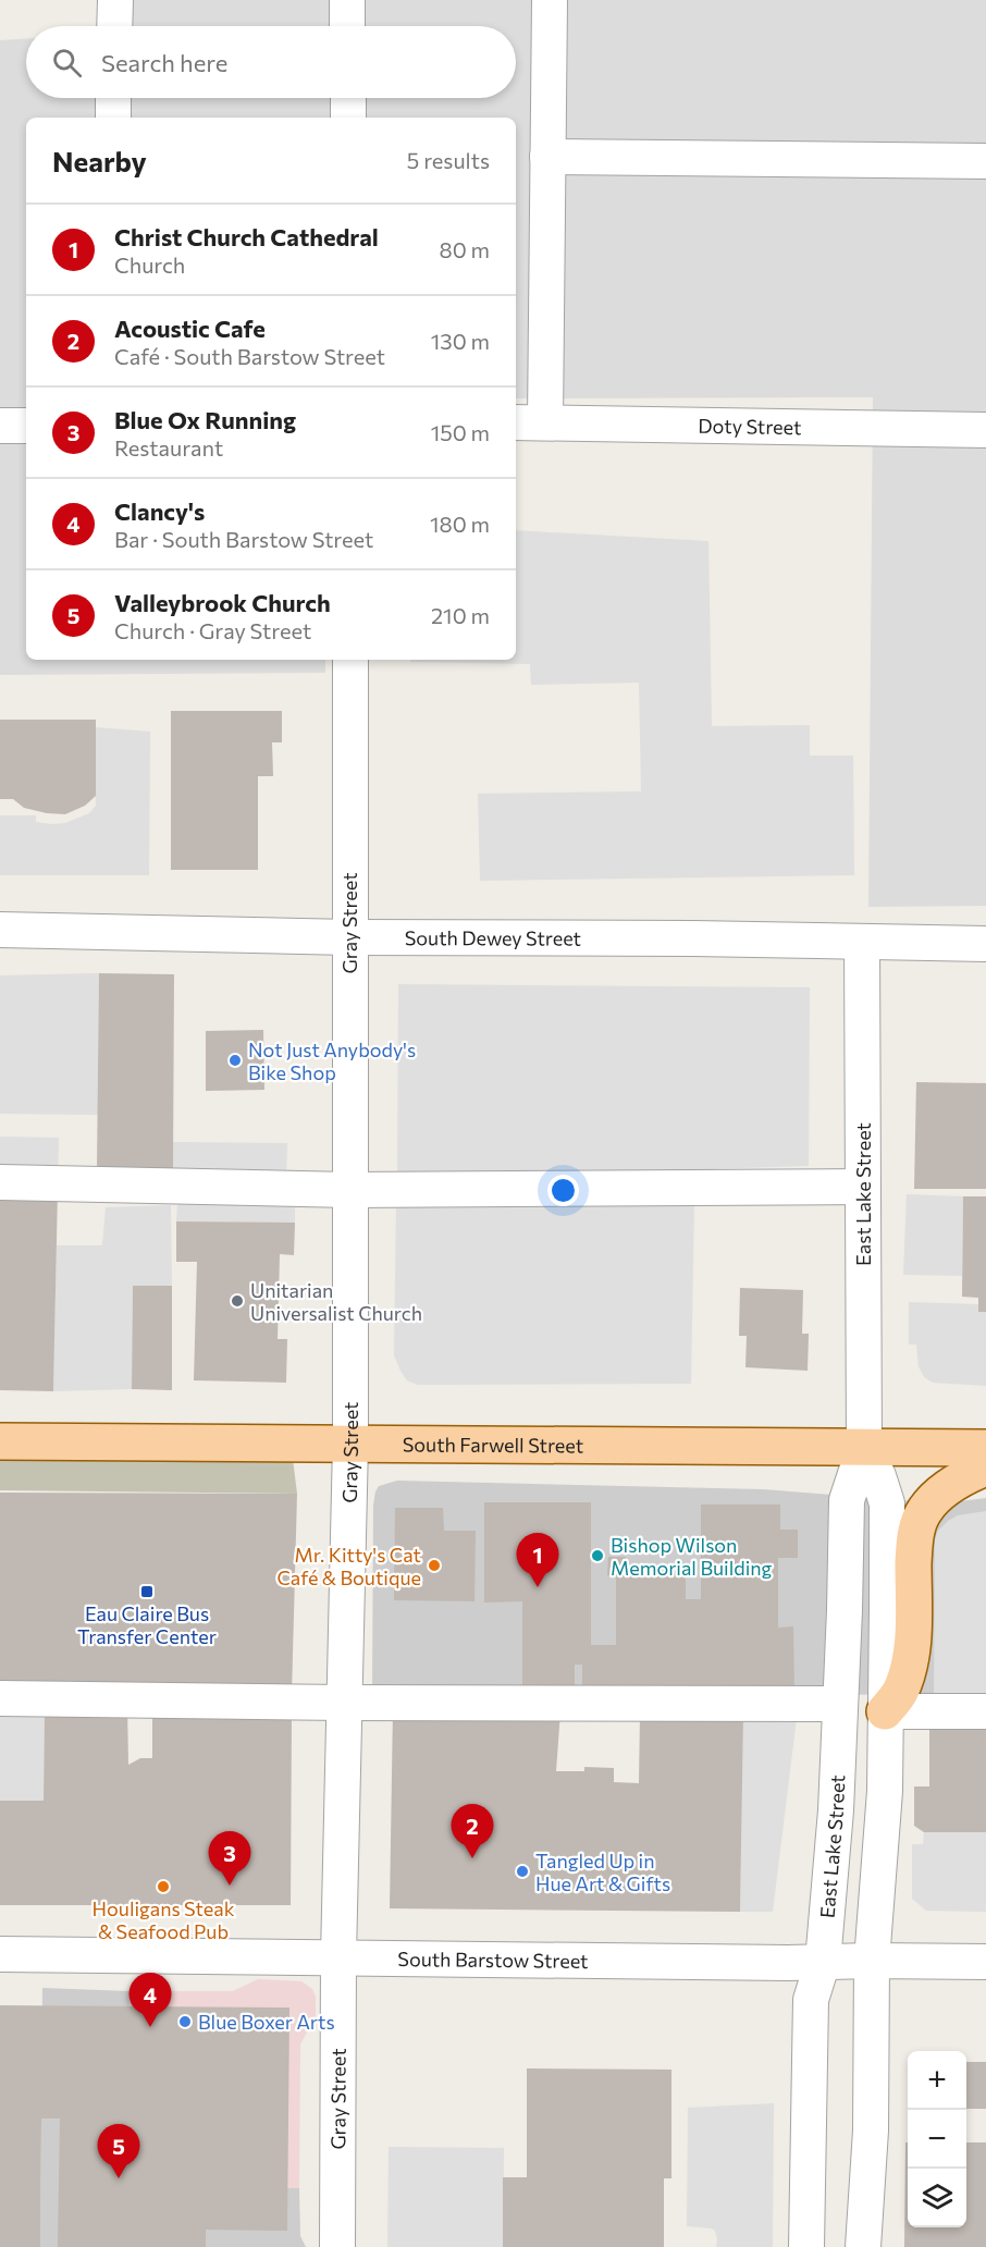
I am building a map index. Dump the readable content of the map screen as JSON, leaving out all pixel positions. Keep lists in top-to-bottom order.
{
  "streets": {
    "main road": ["South Farwell Street"],
    "street": [
      "Doty Street",
      "Gray Street",
      "South Dewey Street",
      "East Lake Street",
      "South Barstow Street"
    ]
  },
  "crossings": [
    ["Gray Street", "South Dewey Street"],
    ["Gray Street", "South Farwell Street"],
    ["Gray Street", "South Barstow Street"],
    ["South Dewey Street", "East Lake Street"],
    ["East Lake Street", "South Farwell Street"],
    ["East Lake Street", "South Barstow Street"]
  ],
  "places": {
    "other": [
      "Not Just Anybody's Bike Shop",
      "Unitarian Universalist Church",
      "Bishop Wilson Memorial Building",
      "Mr. Kitty's Cat Café & Boutique",
      "Tangled Up in Hue Art & Gifts",
      "Houligans Steak & Seafood Pub",
      "Blue Boxer Arts"
    ],
    "transit": ["Eau Claire Bus Transfer Center"]
  },
  "page": {
    "search": "Search here",
    "heading": ["Nearby", "5 results"],
    "list": [
      {
        "mark": "1",
        "name": "Christ Church Cathedral",
        "note": "Church",
        "value": "80 m"
      },
      {
        "mark": "2",
        "name": "Acoustic Cafe",
        "note": "Café · South Barstow Street",
        "value": "130 m"
      },
      {
        "mark": "3",
        "name": "Blue Ox Running",
        "note": "Restaurant",
        "value": "150 m"
      },
      {
        "mark": "4",
        "name": "Clancy's",
        "note": "Bar · South Barstow Street",
        "value": "180 m"
      },
      {
        "mark": "5",
        "name": "Valleybrook Church",
        "note": "Church · Gray Street",
        "value": "210 m"
      }
    ],
    "pins": [
      "1",
      "2",
      "3",
      "4",
      "5"
    ],
    "map_buttons": ["+", "−"]
  }
}
